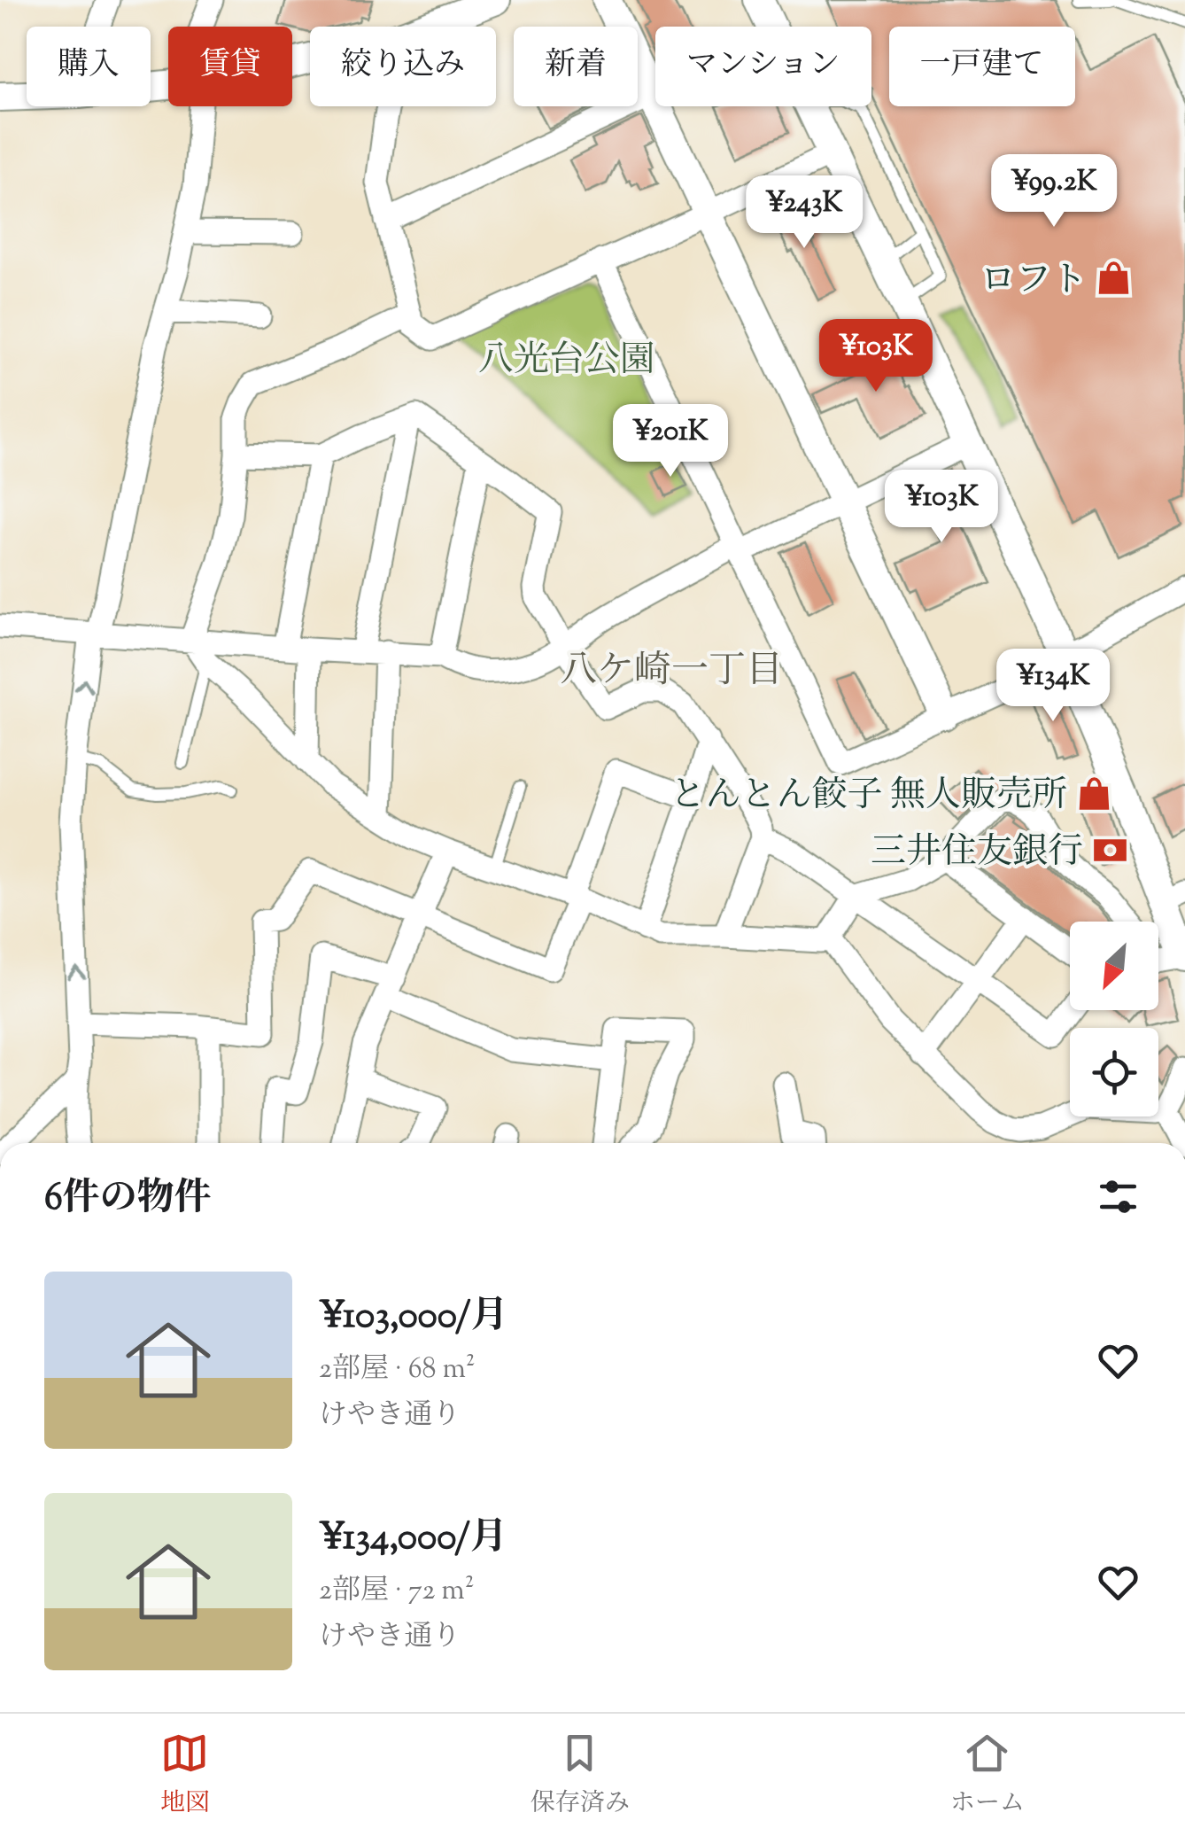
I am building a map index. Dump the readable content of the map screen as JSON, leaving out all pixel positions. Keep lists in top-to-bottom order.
{
  "districts": ["八ケ崎一丁目"],
  "parks": ["八光台公園"],
  "places": {
    "shop": ["ロフト", "とんとん餃子 無人販売所"],
    "bank": ["三井住友銀行"]
  },
  "north": "bottom left",
  "page": {
    "chip": [
      "購入",
      "賃貸",
      "絞り込み",
      "新着",
      "マンション",
      "一戸建て"
    ],
    "price": [
      "¥99.2K",
      "¥243K",
      "¥103K",
      "¥201K",
      "¥103K",
      "¥134K"
    ],
    "heading": "6件の物件",
    "list": [
      {
        "name": "¥103,000/月",
        "note": "2部屋 · 68 m² · けやき通り"
      },
      {
        "name": "¥134,000/月",
        "note": "2部屋 · 72 m² · けやき通り"
      }
    ],
    "tabs": ["地図", "保存済み", "ホーム"]
  }
}
